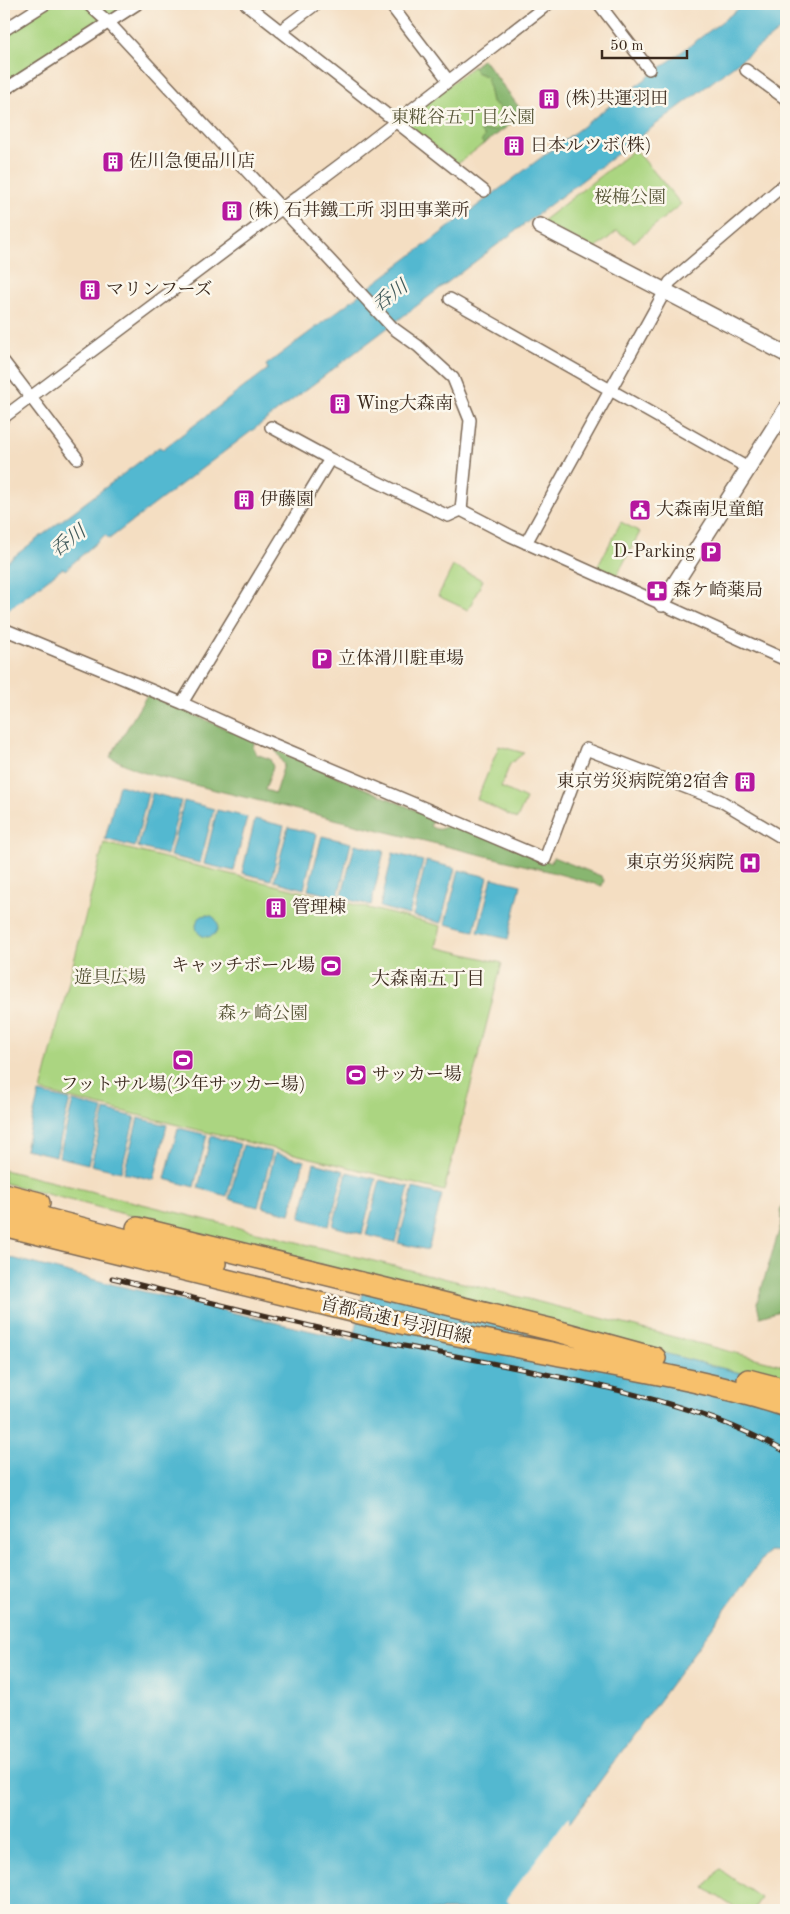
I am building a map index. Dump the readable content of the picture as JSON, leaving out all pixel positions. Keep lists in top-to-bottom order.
{
  "streets": {
    "highway": ["首都高速1号羽田線"]
  },
  "districts": ["大森南五丁目"],
  "water": ["呑川"],
  "parks": [
    "東糀谷五丁目公園",
    "桜梅公園",
    "遊具広場",
    "森ヶ崎公園"
  ],
  "places": {
    "building": [
      "(株)共運羽田",
      "日本ルツボ(株)",
      "佐川急便品川店",
      "(株) 石井鐵工所 羽田事業所",
      "マリンフーズ",
      "Wing大森南",
      "伊藤園",
      "東京労災病院第2宿舎",
      "管理棟"
    ],
    "public building": ["大森南児童館"],
    "parking": ["D-Parking", "立体滑川駐車場"],
    "pharmacy": ["森ケ崎薬局"],
    "hospital": ["東京労災病院"],
    "sports": ["キャッチボール場", "フットサル場(少年サッカー場)", "サッカー場"]
  },
  "scale_bar": "50 m"
}
